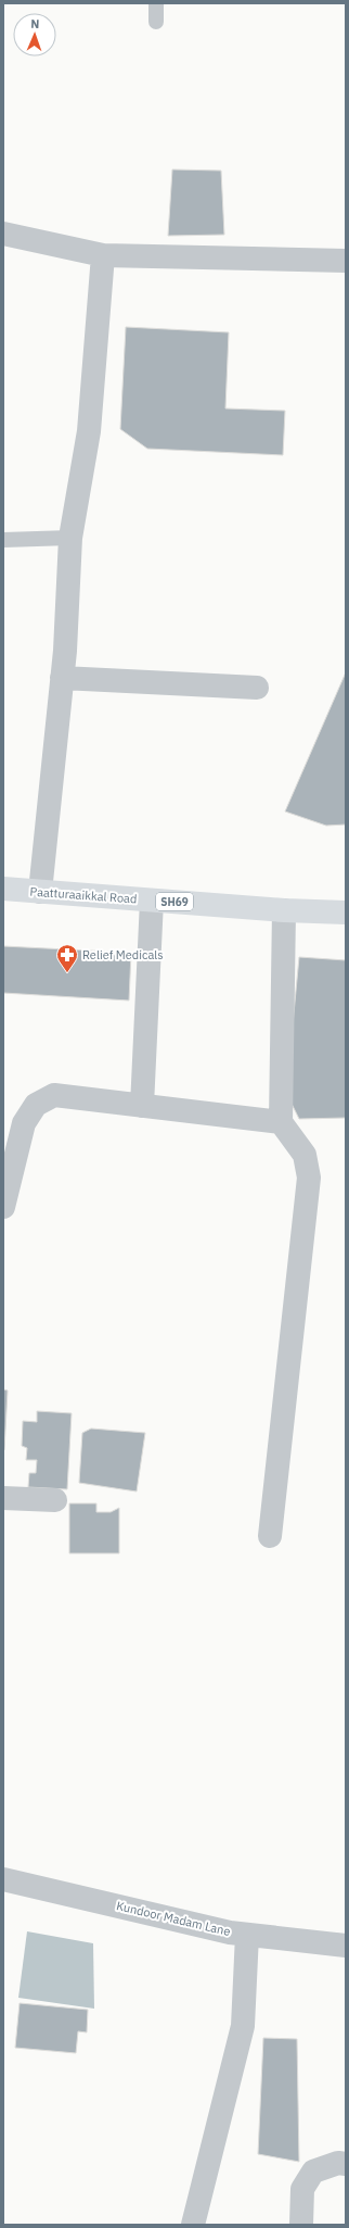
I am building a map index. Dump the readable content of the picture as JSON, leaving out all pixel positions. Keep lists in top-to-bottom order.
{
  "streets": {
    "main road": ["Paatturaaikkal Road", "SH69"],
    "street": ["Kundoor Madam Lane"]
  },
  "places": {
    "pharmacy": ["Relief Medicals"]
  },
  "north": "top"
}
